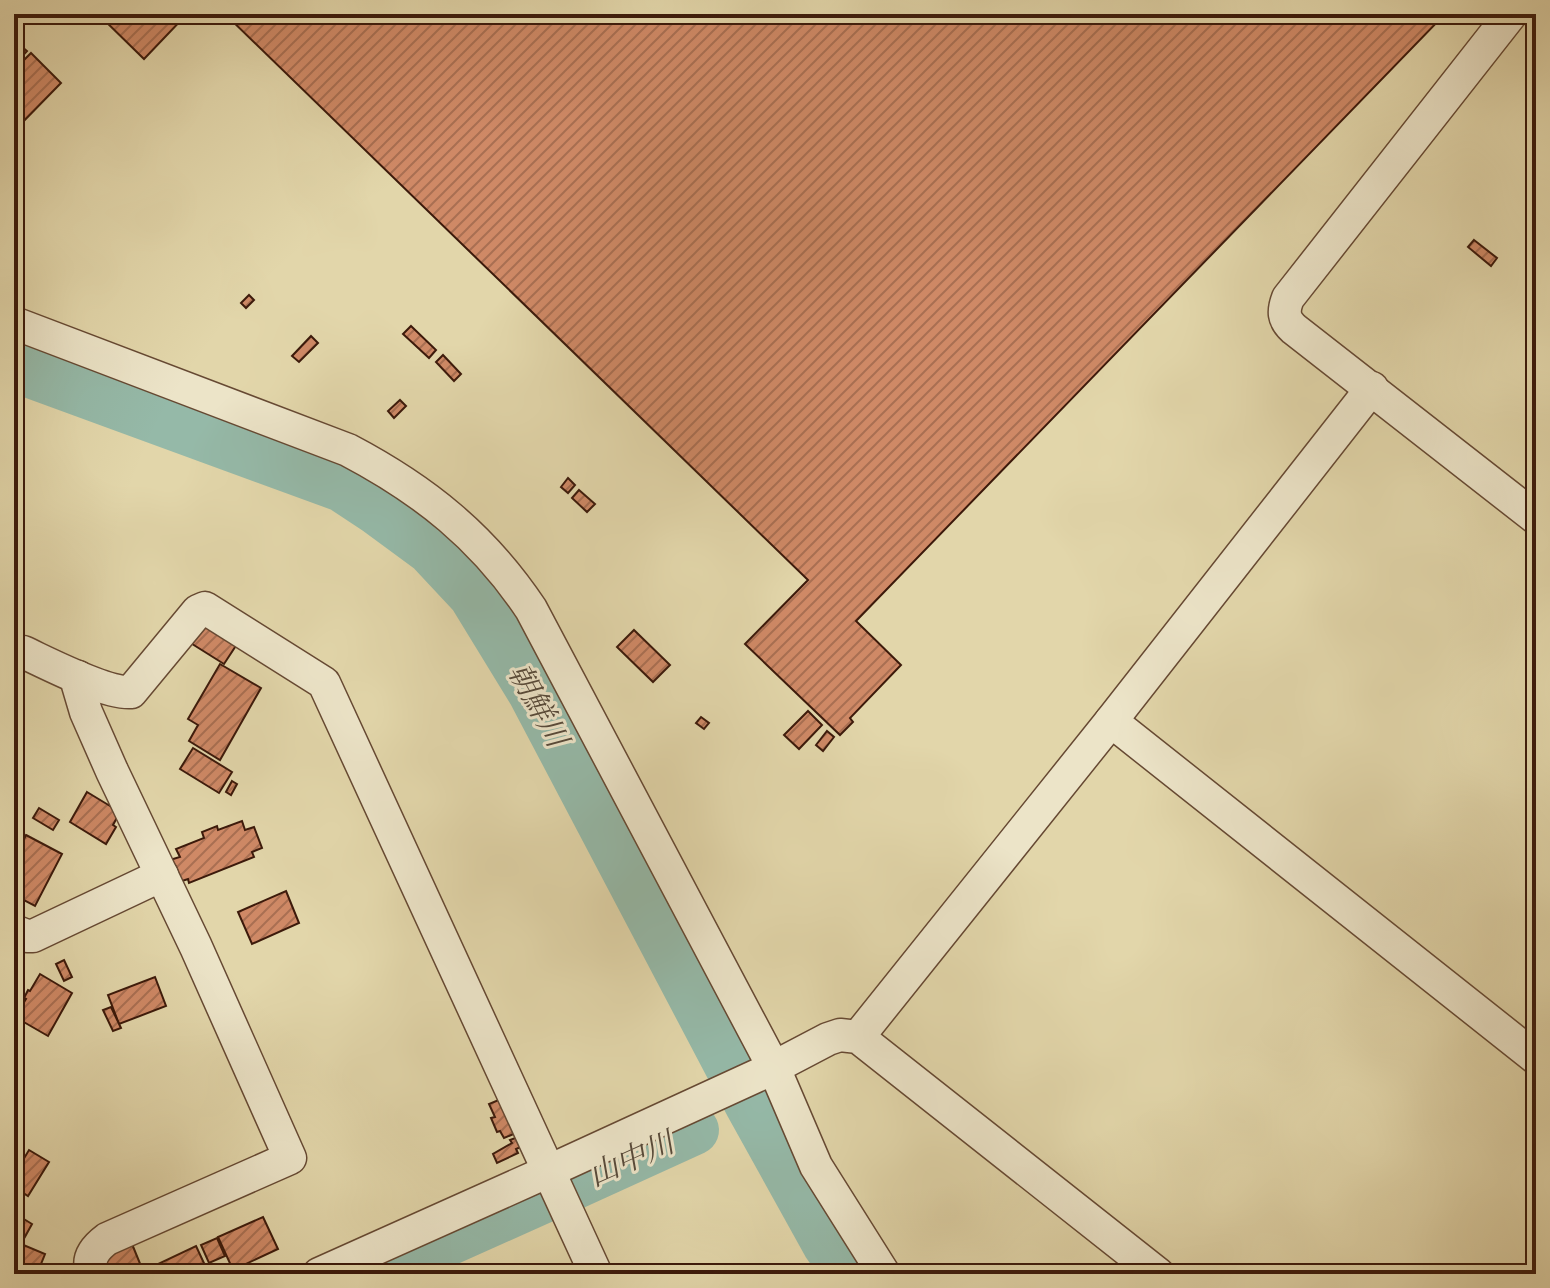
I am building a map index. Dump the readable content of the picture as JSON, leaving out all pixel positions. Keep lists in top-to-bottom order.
{
  "water": ["朝鮮川", "山中川"]
}
